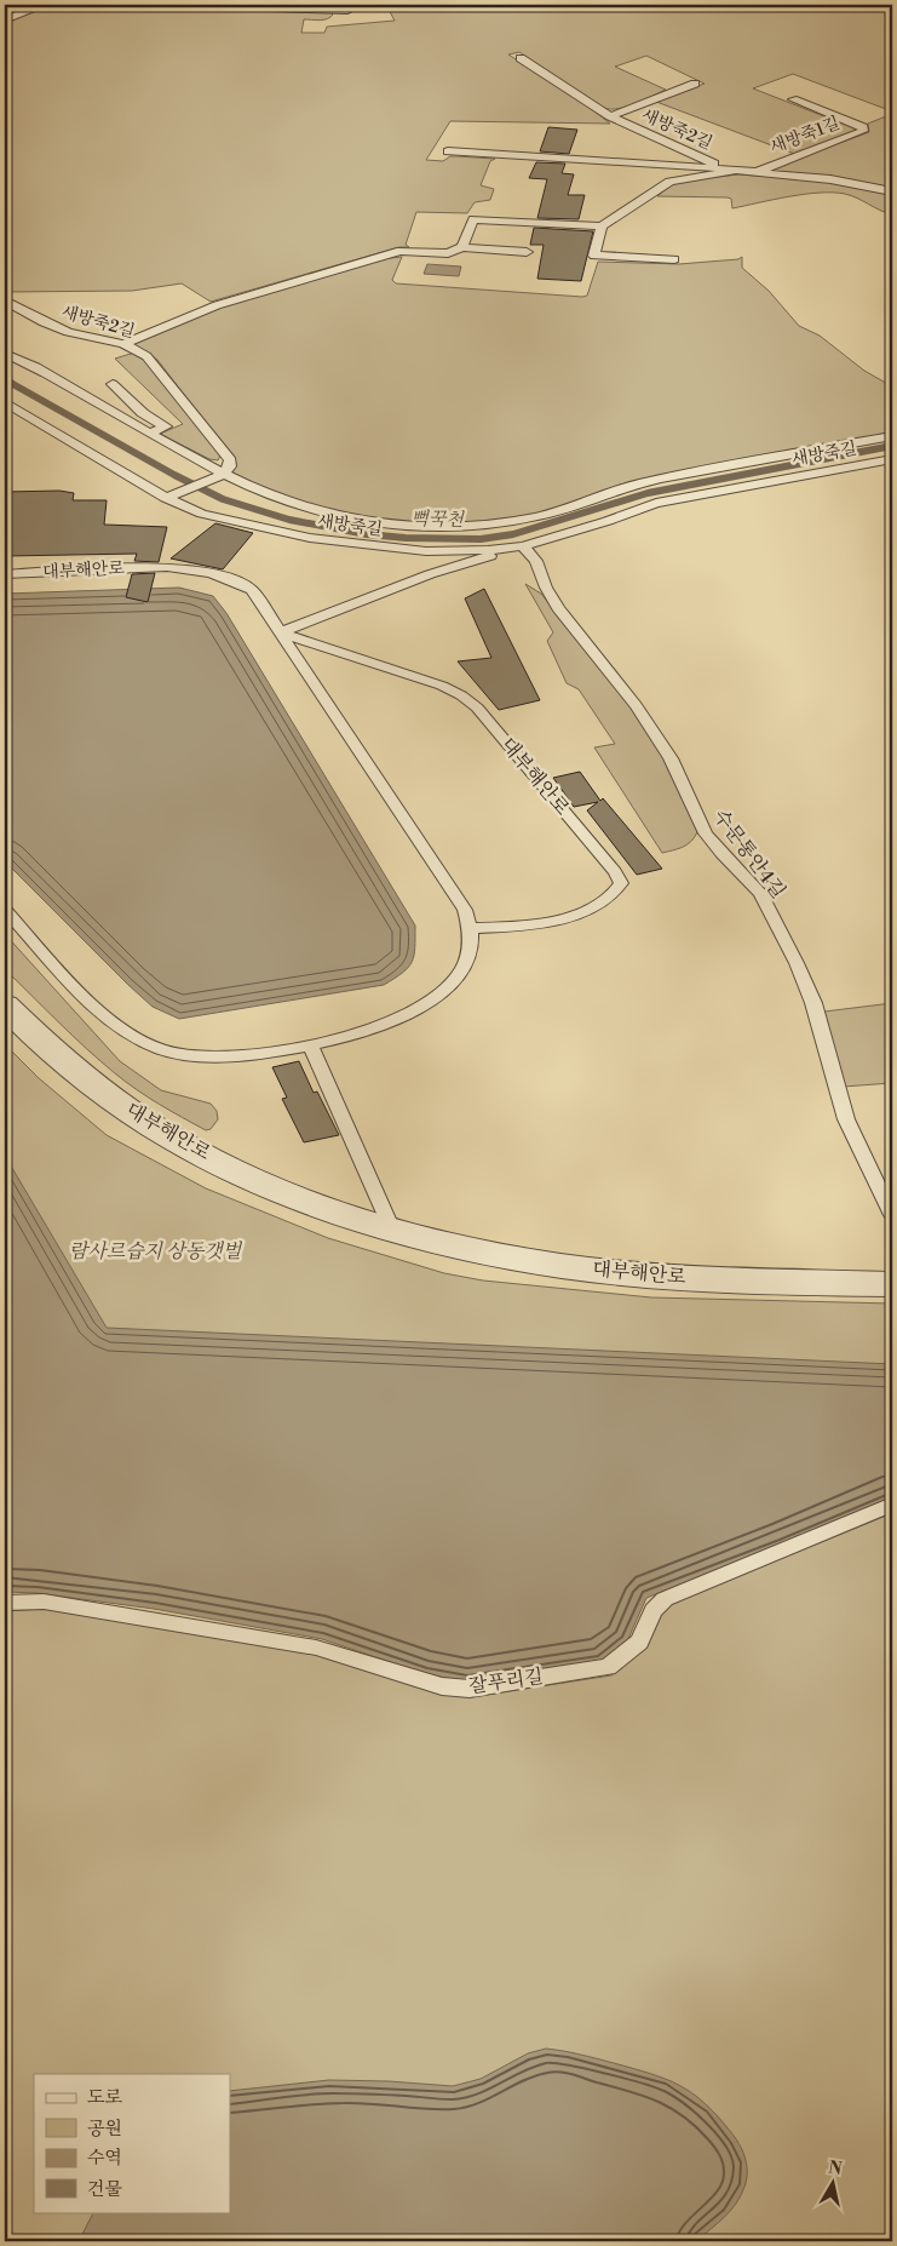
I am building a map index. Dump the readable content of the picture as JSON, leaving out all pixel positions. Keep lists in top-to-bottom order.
{
  "streets": {
    "street": ["대부해안로"],
    "lane": [
      "새방죽2길",
      "새방죽1길",
      "새방죽길",
      "수문통안4길",
      "잘푸리길"
    ]
  },
  "crossings": [
    ["새방죽2길", "새방죽길"],
    ["새방죽길", "수문통안4길"]
  ],
  "water": ["뻑꾹천"],
  "parks": ["람사르습지 상동갯벌"],
  "legend": [
    "도로",
    "공원",
    "수역",
    "건물"
  ],
  "north": "top"
}
